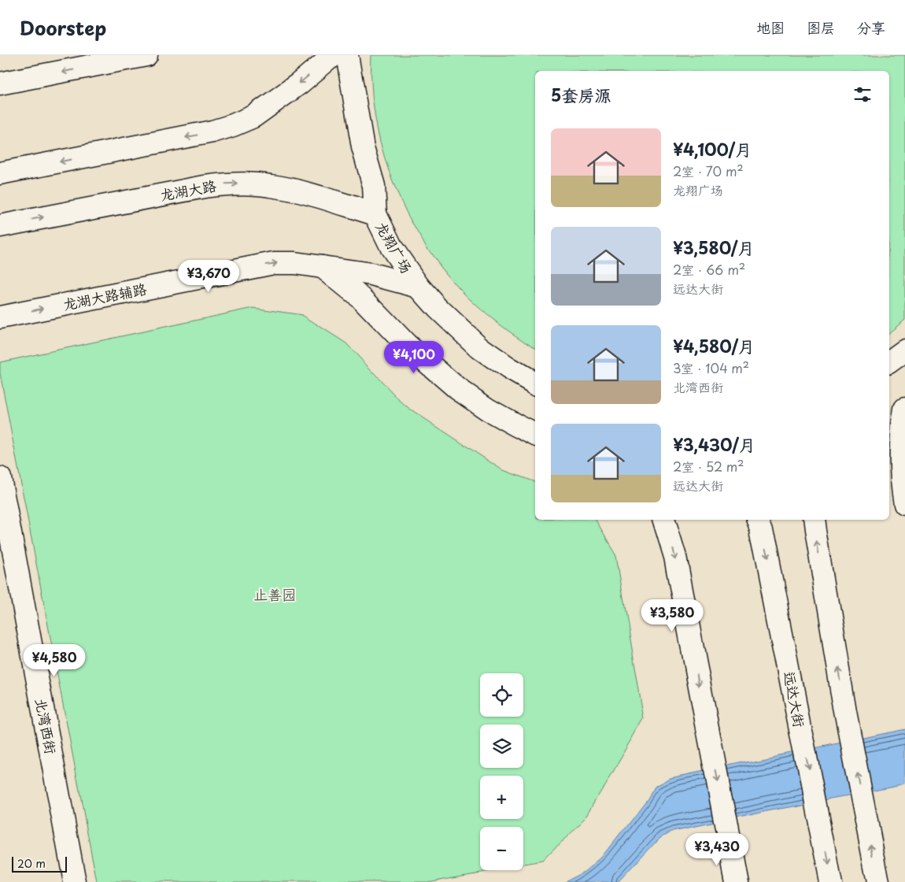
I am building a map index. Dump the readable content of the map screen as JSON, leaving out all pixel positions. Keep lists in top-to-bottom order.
{
  "streets": {
    "main road": [
      "龙湖大路",
      "龙翔广场",
      "龙湖大路辅路",
      "远达大街",
      "北湾西街"
    ]
  },
  "crossings": [
    ["龙湖大路", "龙翔广场"],
    ["龙翔广场", "龙湖大路辅路"]
  ],
  "parks": ["止善园"],
  "scale_bar": "20 m",
  "page": {
    "header": "Doorstep",
    "nav": ["地图", "图层", "分享"],
    "heading": "5套房源",
    "list": [
      {
        "name": "¥4,100/月",
        "note": "2室 · 70 m² · 龙翔广场"
      },
      {
        "name": "¥3,580/月",
        "note": "2室 · 66 m² · 远达大街"
      },
      {
        "name": "¥4,580/月",
        "note": "3室 · 104 m² · 北湾西街"
      },
      {
        "name": "¥3,430/月",
        "note": "2室 · 52 m² · 远达大街"
      }
    ],
    "price": [
      "¥3,670",
      "¥4,100",
      "¥3,580",
      "¥4,580",
      "¥3,430"
    ],
    "map_buttons": ["+", "−"],
    "scale": "20 m"
  }
}
